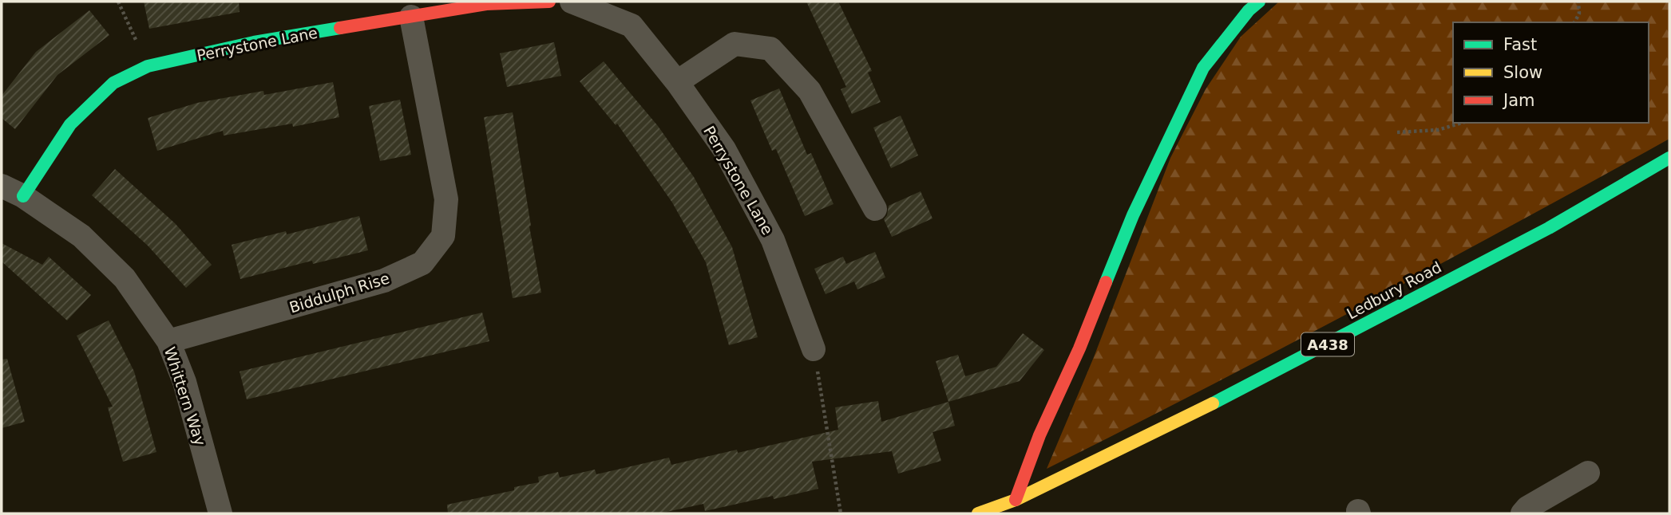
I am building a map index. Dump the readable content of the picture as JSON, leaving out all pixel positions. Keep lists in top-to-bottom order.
{
  "streets": {
    "main road": ["Perrystone Lane", "Ledbury Road", "A438"],
    "street": ["Biddulph Rise", "Whittern Way"]
  },
  "crossings": [
    ["Perrystone Lane", "Biddulph Rise"],
    ["Perrystone Lane", "Whittern Way"],
    ["Biddulph Rise", "Whittern Way"]
  ],
  "legend": ["Fast", "Slow", "Jam"]
}
